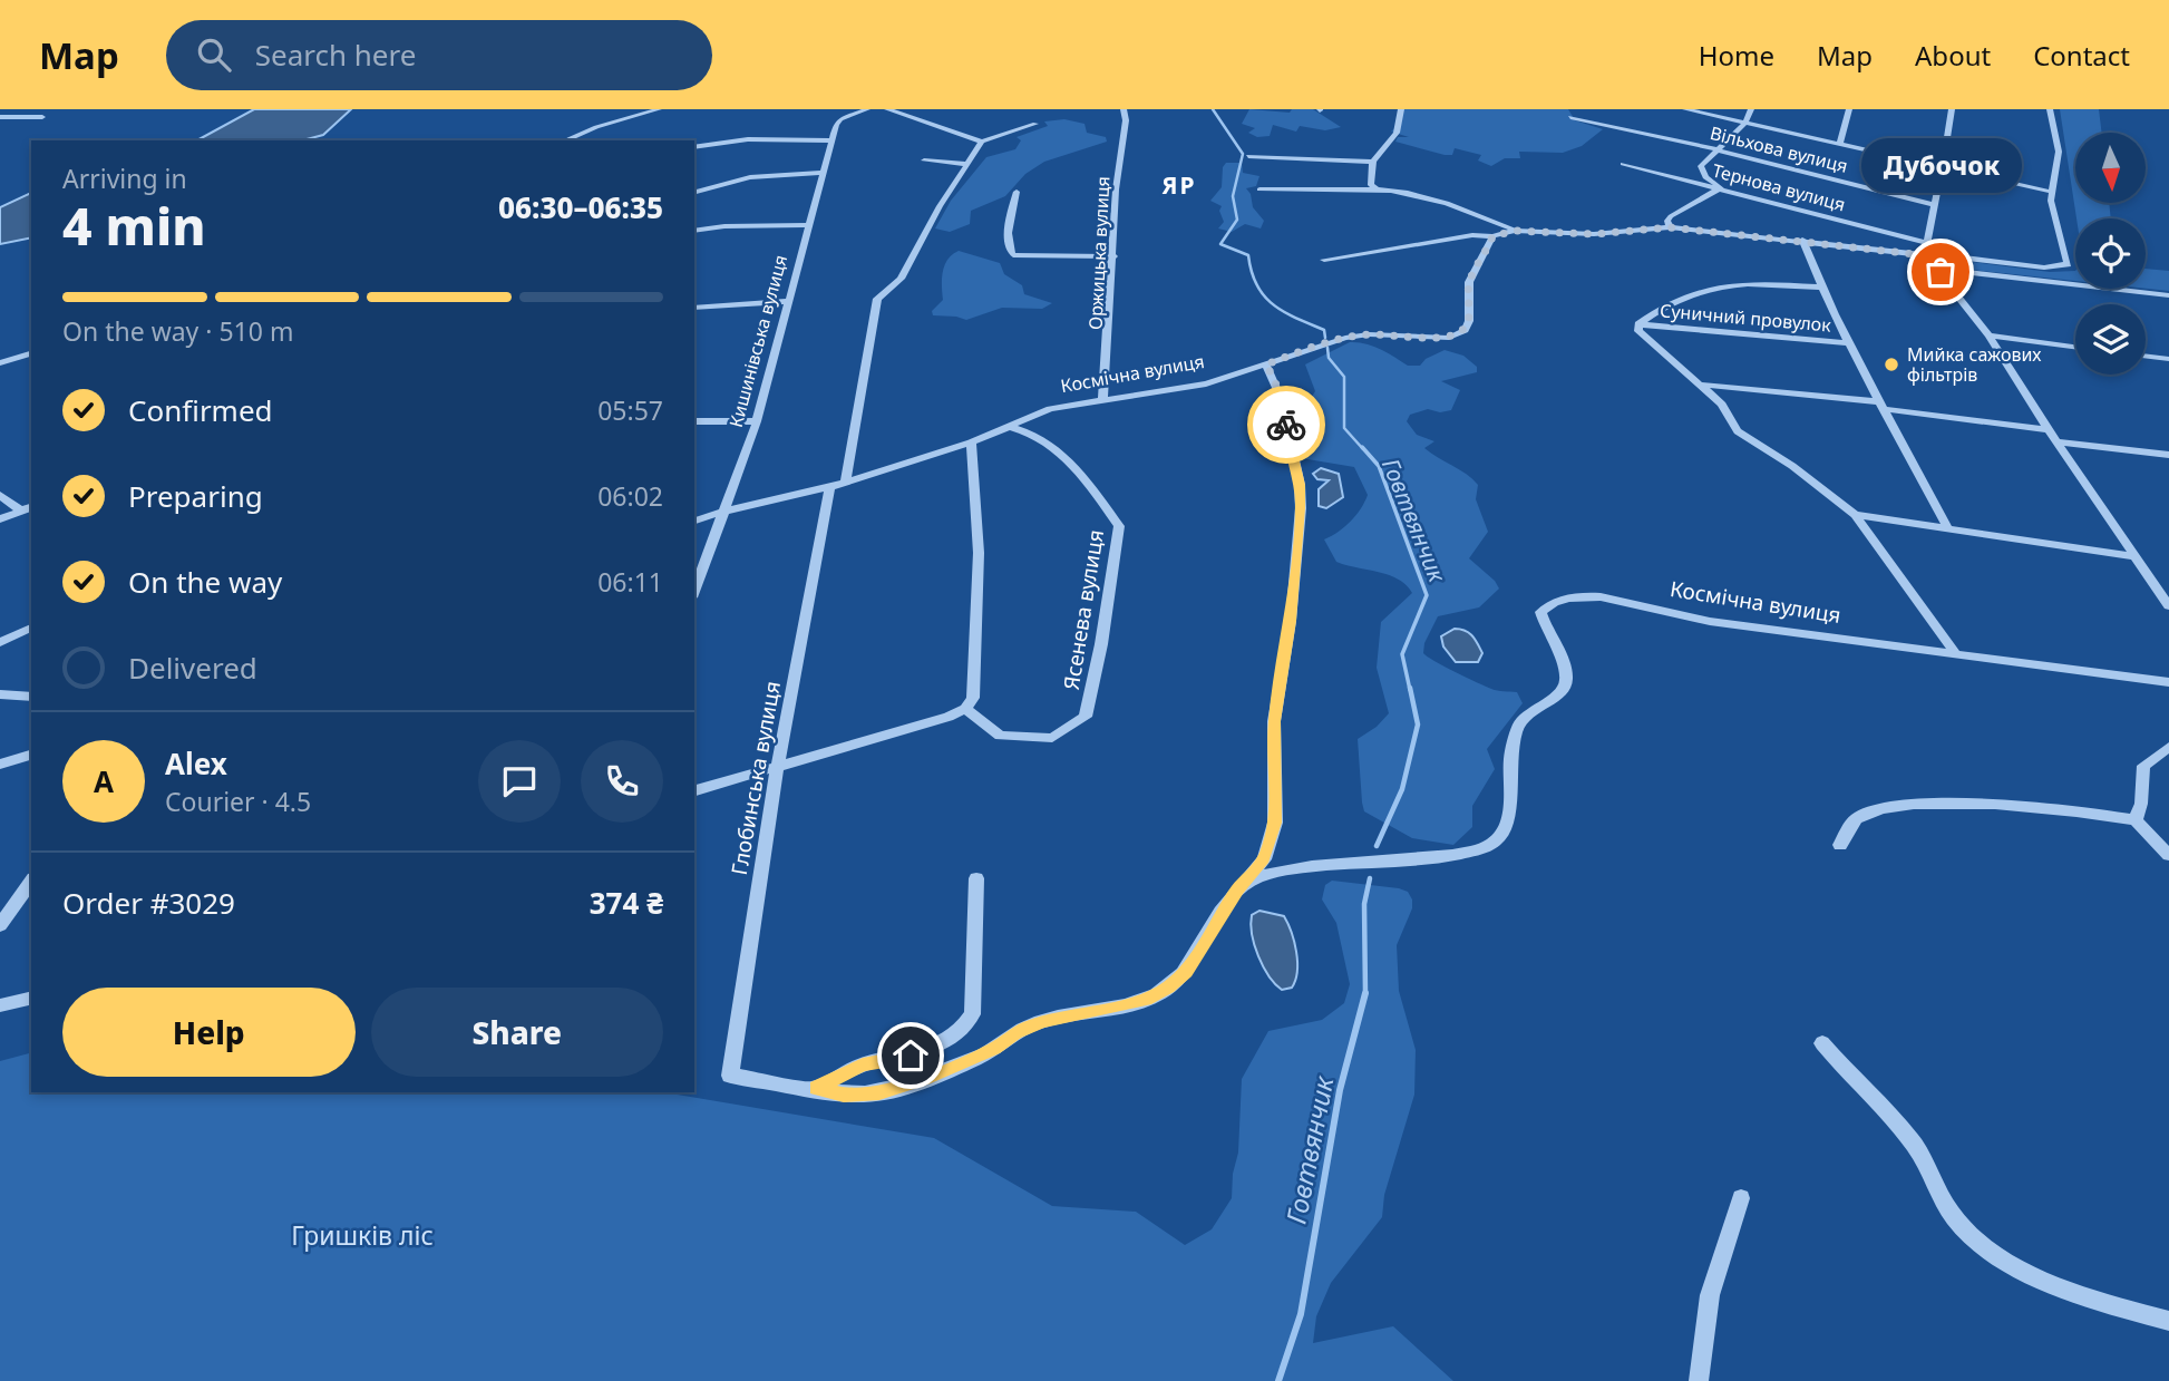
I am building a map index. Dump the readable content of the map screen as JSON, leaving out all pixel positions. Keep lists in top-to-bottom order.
{
  "streets": {
    "street": [
      "Вільхова вулиця",
      "Тернова вулиця",
      "Оржицька вулиця",
      "Суничний провулок",
      "Кишинівська вулиця",
      "Космічна вулиця",
      "Ясенева вулиця",
      "Глобинська вулиця"
    ]
  },
  "crossings": [
    ["Оржицька вулиця", "Космічна вулиця"],
    ["Кишинівська вулиця", "Космічна вулиця"],
    ["Космічна вулиця", "Ясенева вулиця"],
    ["Космічна вулиця", "Глобинська вулиця"]
  ],
  "districts": ["ЯР"],
  "water": ["Говтвянчик"],
  "parks": ["Гришків ліс"],
  "places": ["Дубочок", "Мийка сажових фільтрів"],
  "north": "bottom",
  "page": {
    "header": "Map",
    "search": "Search here",
    "nav": [
      "Home",
      "Map",
      "About",
      "Contact"
    ],
    "bubble": "Дубочок",
    "heading": ["4 min", "Arriving in", "06:30–06:35"],
    "panel": [
      "Alex",
      "Courier · 4.5",
      "Order #3029",
      "374 ₴"
    ],
    "bar": "On the way · 510 m",
    "list": [
      ["Confirmed", "05:57"],
      ["Preparing", "06:02"],
      ["On the way", "06:11"],
      "Delivered"
    ],
    "round": "A",
    "buttons": ["Help", "Share"]
  }
}
